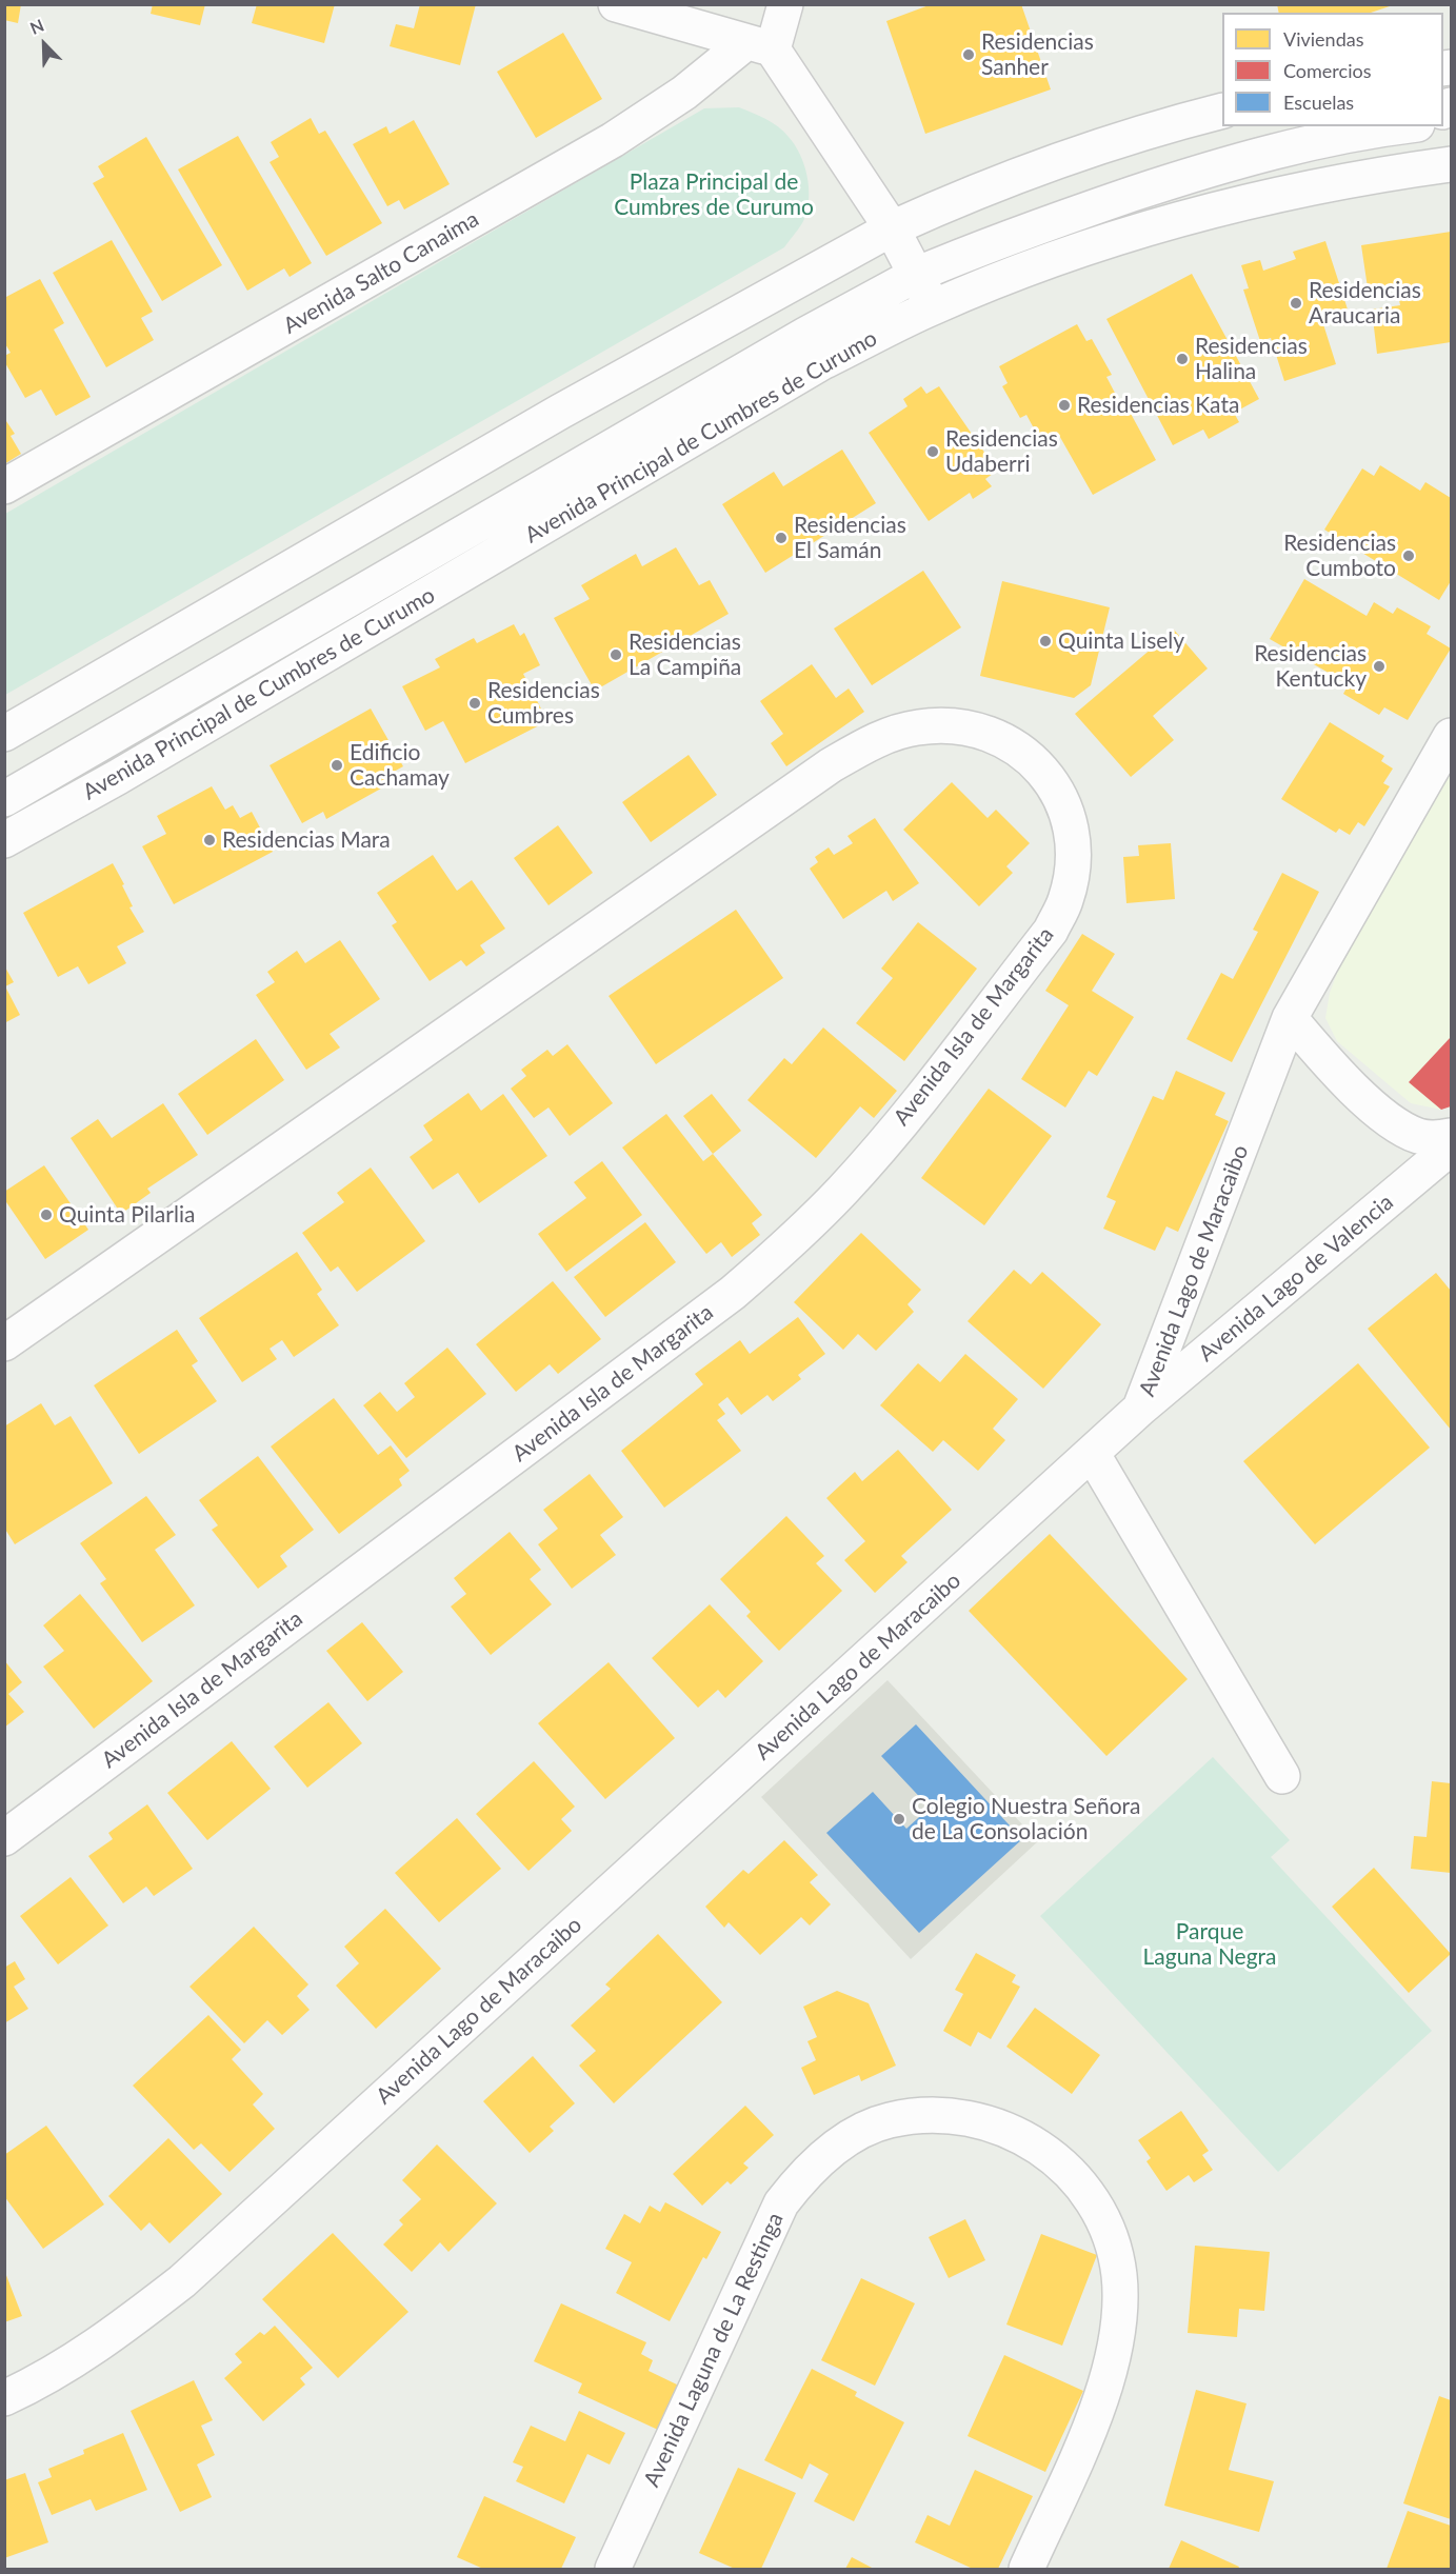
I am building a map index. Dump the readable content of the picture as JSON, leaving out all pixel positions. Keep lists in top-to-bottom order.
{
  "streets": {
    "street": [
      "Avenida Salto Canaima",
      "Avenida Principal de Cumbres de Curumo",
      "Avenida Isla de Margarita",
      "Avenida Lago de Maracaibo",
      "Avenida Lago de Valencia",
      "Avenida Laguna de La Restinga"
    ]
  },
  "crossings": [
    ["Avenida Lago de Maracaibo", "Avenida Lago de Valencia"]
  ],
  "parks": ["Plaza Principal de Cumbres de Curumo", "Parque Laguna Negra"],
  "places": [
    "Residencias Sanher",
    "Residencias Araucaria",
    "Residencias Halina",
    "Residencias Kata",
    "Residencias Udaberri",
    "Residencias El Samán",
    "Residencias Cumboto",
    "Quinta Lisely",
    "Residencias La Campiña",
    "Residencias Kentucky",
    "Residencias Cumbres",
    "Edificio Cachamay",
    "Residencias Mara",
    "Quinta Pilarlia",
    "Colegio Nuestra Señora de La Consolación"
  ],
  "legend": ["Viviendas", "Comercios", "Escuelas"],
  "north": "top left"
}
